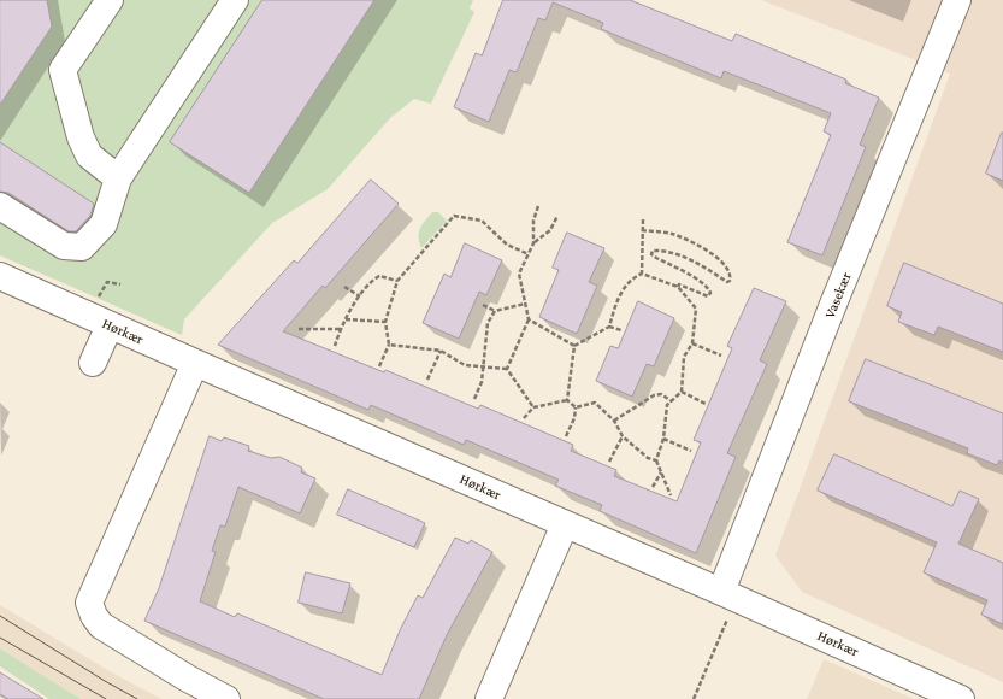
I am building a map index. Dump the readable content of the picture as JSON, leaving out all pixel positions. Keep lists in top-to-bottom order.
{
  "streets": {
    "street": ["Vasekær", "Hørkær"]
  },
  "crossings": [
    ["Vasekær", "Hørkær"]
  ]
}
